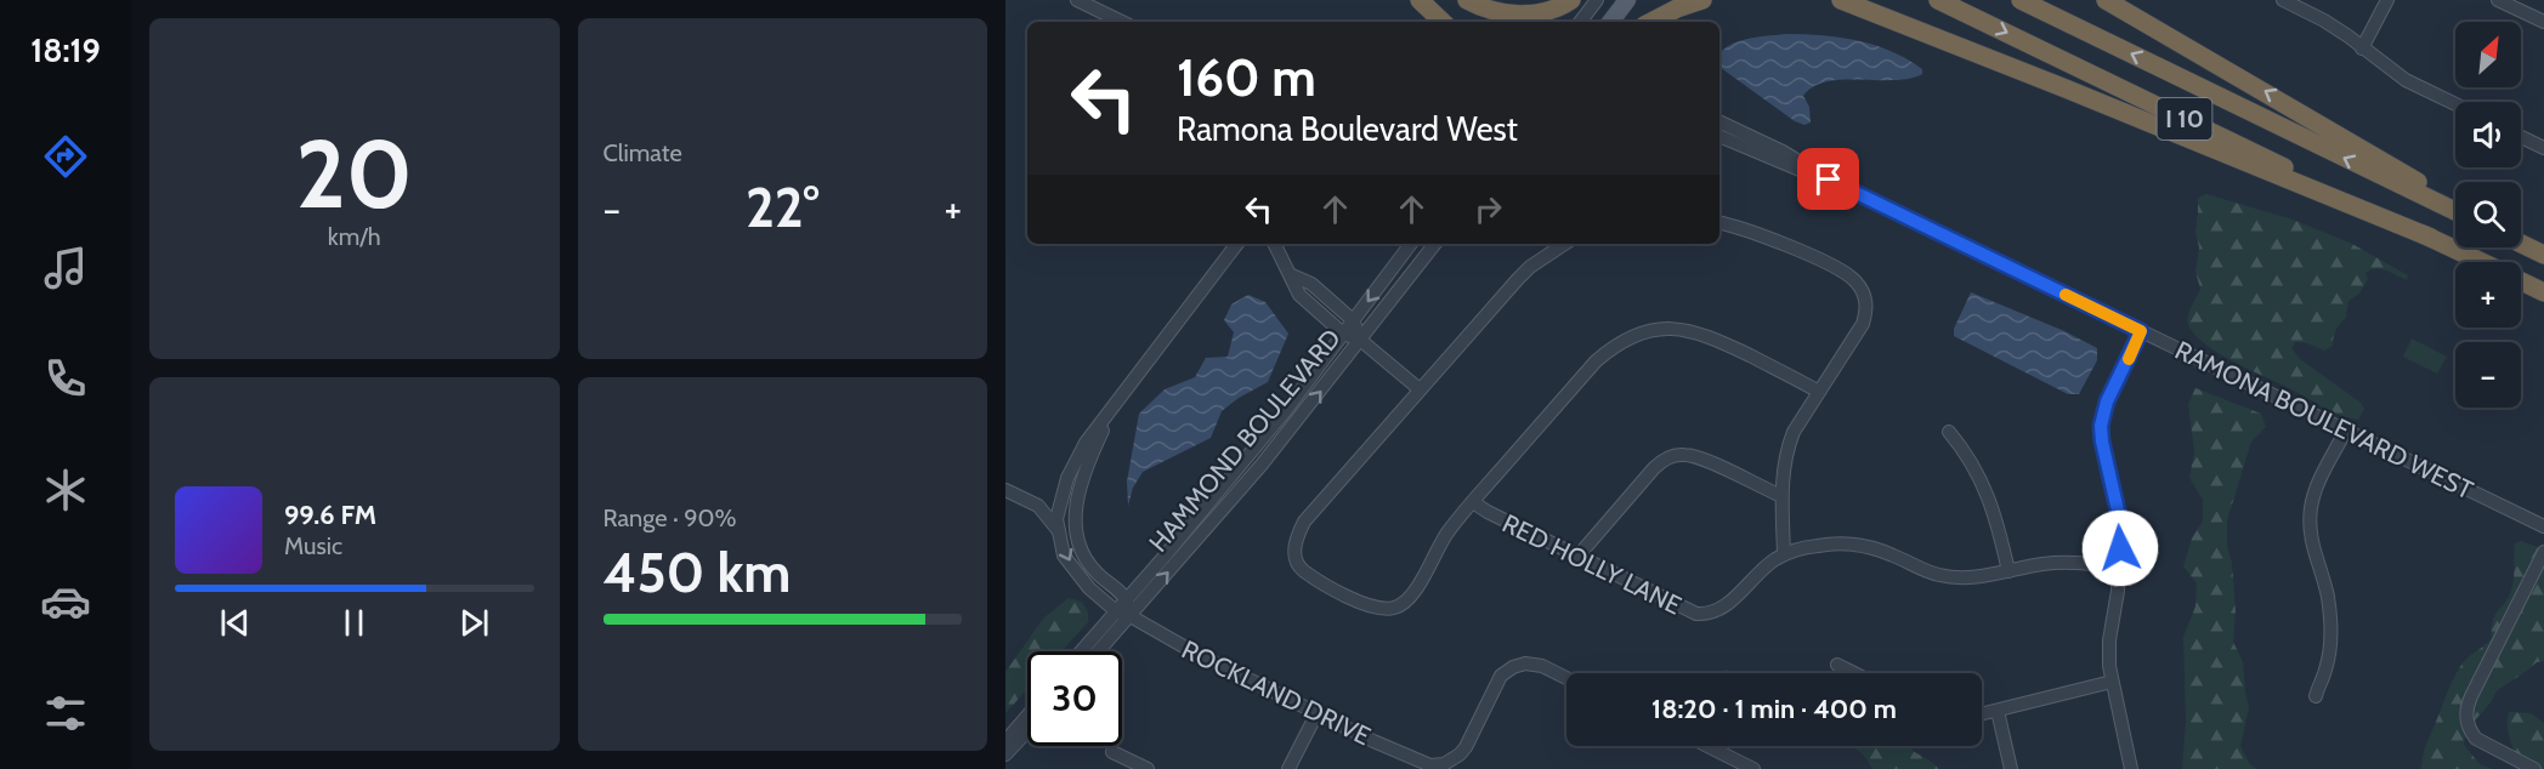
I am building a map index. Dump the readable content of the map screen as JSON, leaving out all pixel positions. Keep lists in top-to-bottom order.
{
  "streets": {
    "highway": ["I 10"],
    "street": [
      "RAMONA BOULEVARD WEST",
      "HAMMOND BOULEVARD",
      "RED HOLLY LANE",
      "ROCKLAND DRIVE"
    ]
  },
  "crossings": [
    ["HAMMOND BOULEVARD", "ROCKLAND DRIVE"]
  ],
  "north": "top right",
  "page": {
    "tabs": "18:19",
    "tile": [
      ["20", "km/h"],
      "Climate",
      ["Range · 90%", "450 km"]
    ],
    "map_buttons": ["+", "−"],
    "turn": ["160 m", "Ramona Boulevard West"],
    "heat": ["−", "22°", "+"],
    "song": ["99.6 FM", "Music"],
    "limit": "30",
    "trip": "18:20 · 1 min · 400 m"
  }
}
